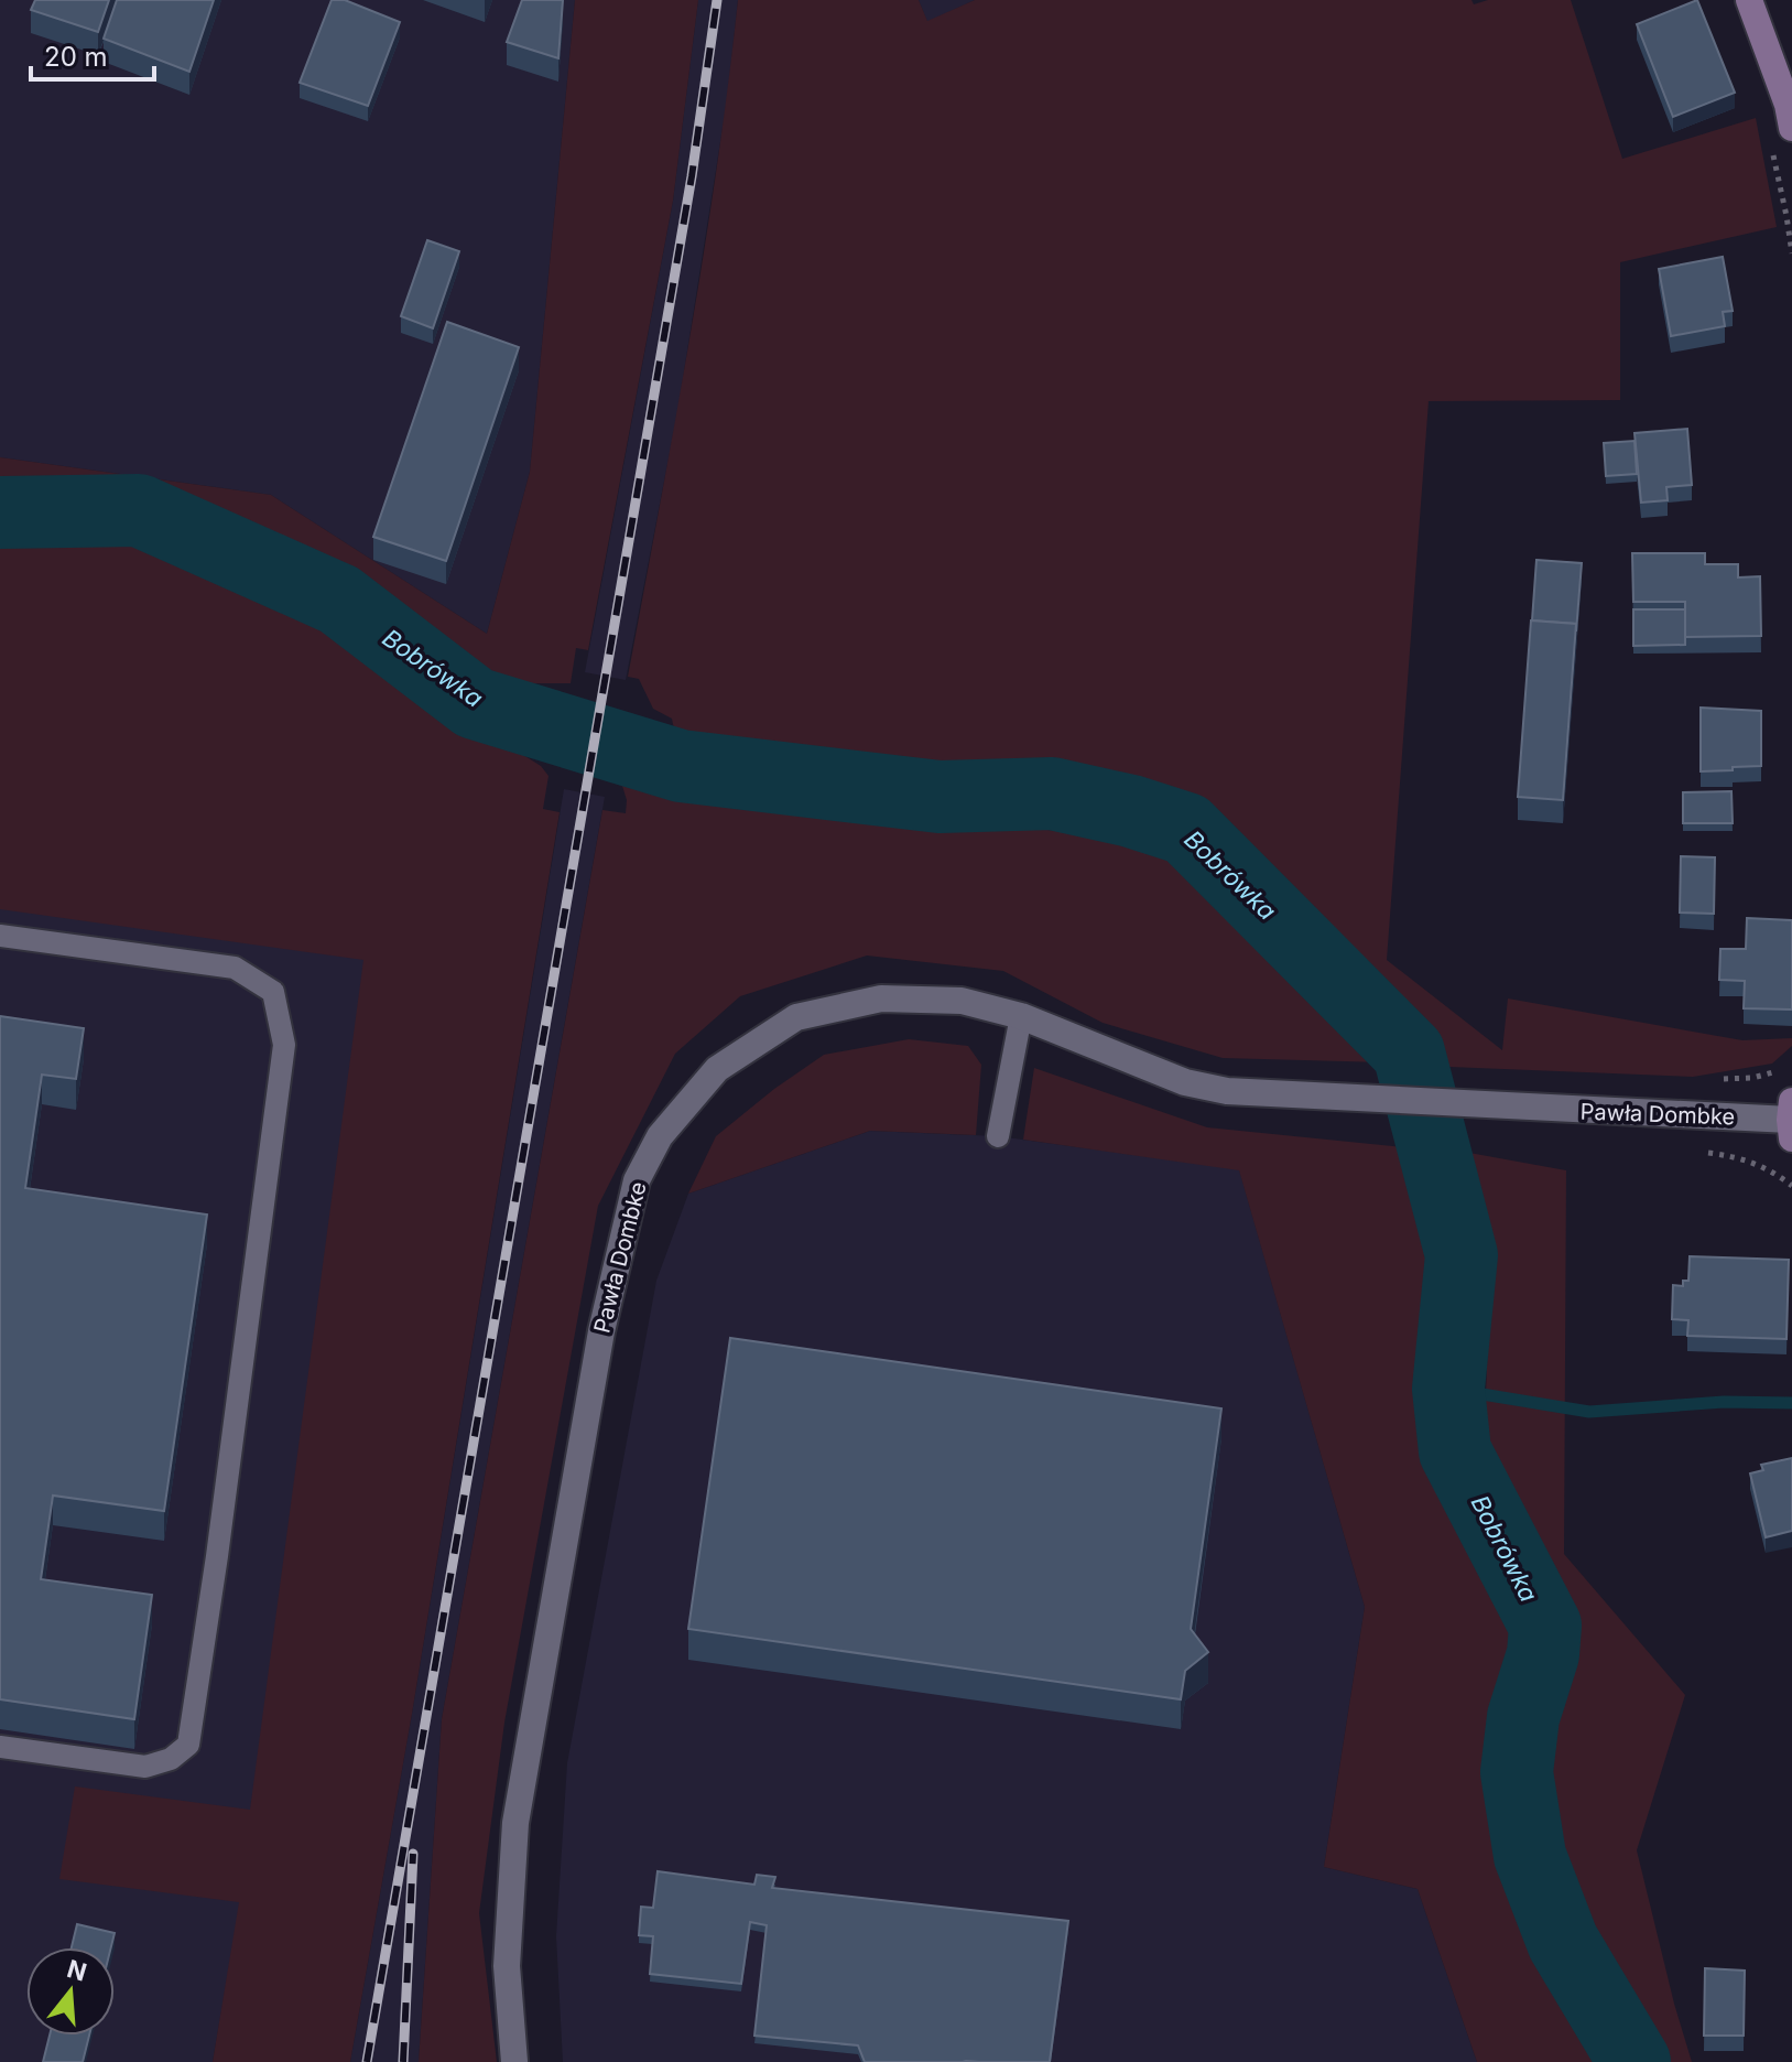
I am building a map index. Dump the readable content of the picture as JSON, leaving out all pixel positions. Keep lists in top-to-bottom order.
{
  "streets": {
    "street": ["Pawła Dombke"]
  },
  "water": ["Bobrówka"],
  "scale_bar": "20 m",
  "north": "top"
}
